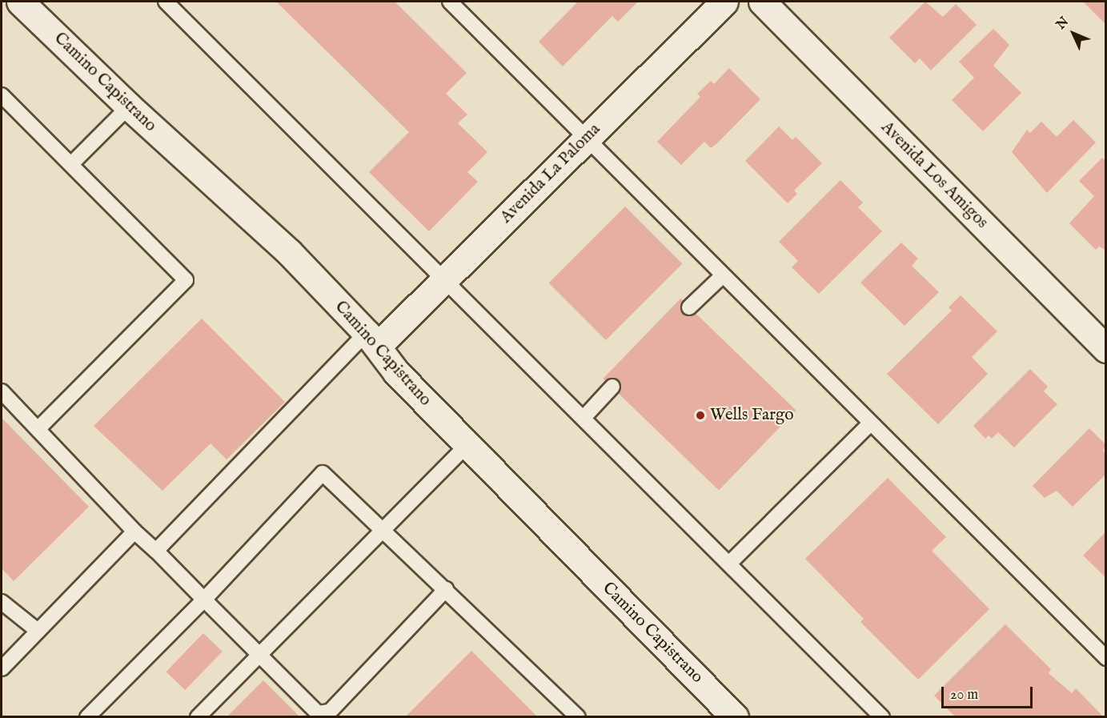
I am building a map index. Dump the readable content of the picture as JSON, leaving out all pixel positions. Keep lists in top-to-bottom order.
{
  "streets": {
    "main road": ["Camino Capistrano", "Avenida La Paloma", "Avenida Los Amigos"]
  },
  "crossings": [
    ["Camino Capistrano", "Avenida La Paloma"]
  ],
  "places": ["Wells Fargo"],
  "scale_bar": "20 m",
  "north": "top left"
}
